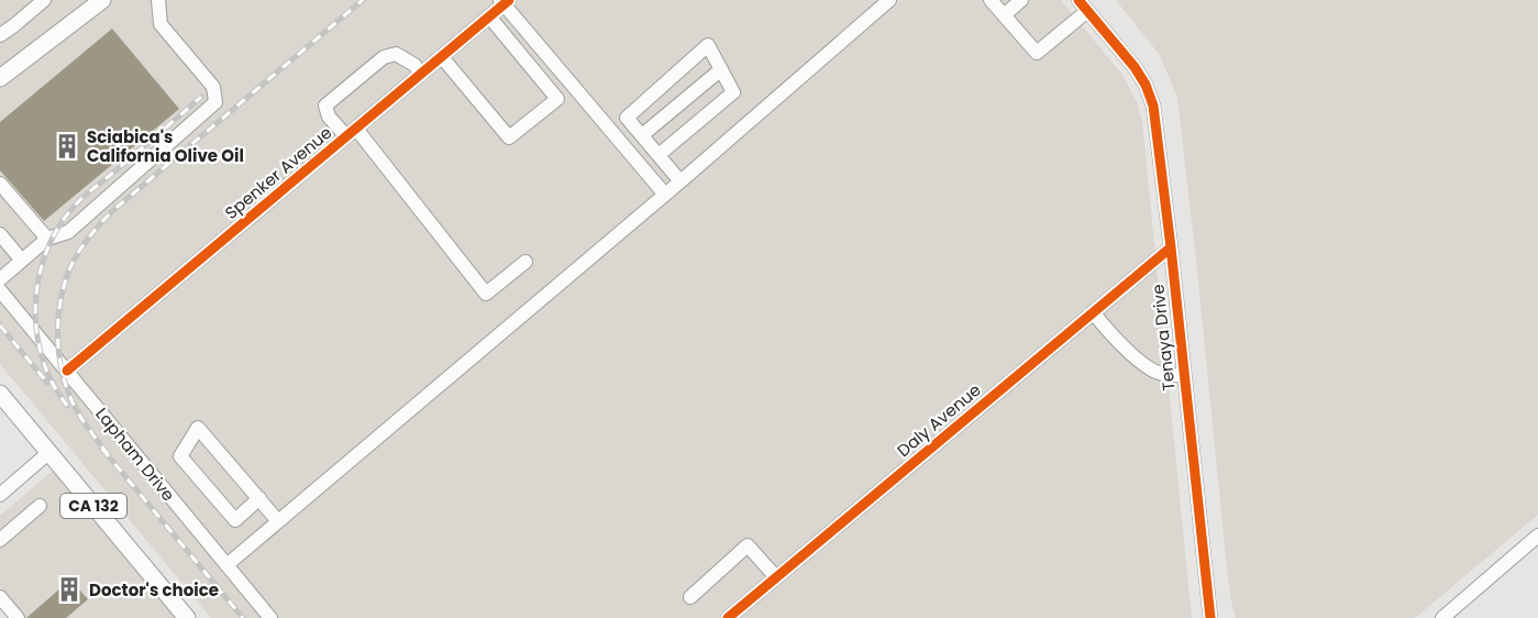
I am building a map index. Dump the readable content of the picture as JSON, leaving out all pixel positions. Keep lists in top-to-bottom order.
{
  "streets": {
    "main road": ["CA 132"],
    "street": [
      "Spenker Avenue",
      "Tenaya Drive",
      "Daly Avenue",
      "Lapham Drive"
    ]
  },
  "crossings": [
    ["Spenker Avenue", "Lapham Drive"],
    ["Tenaya Drive", "Daly Avenue"]
  ],
  "places": {
    "building": ["Sciabica's California Olive Oil", "Doctor's choice"]
  }
}
